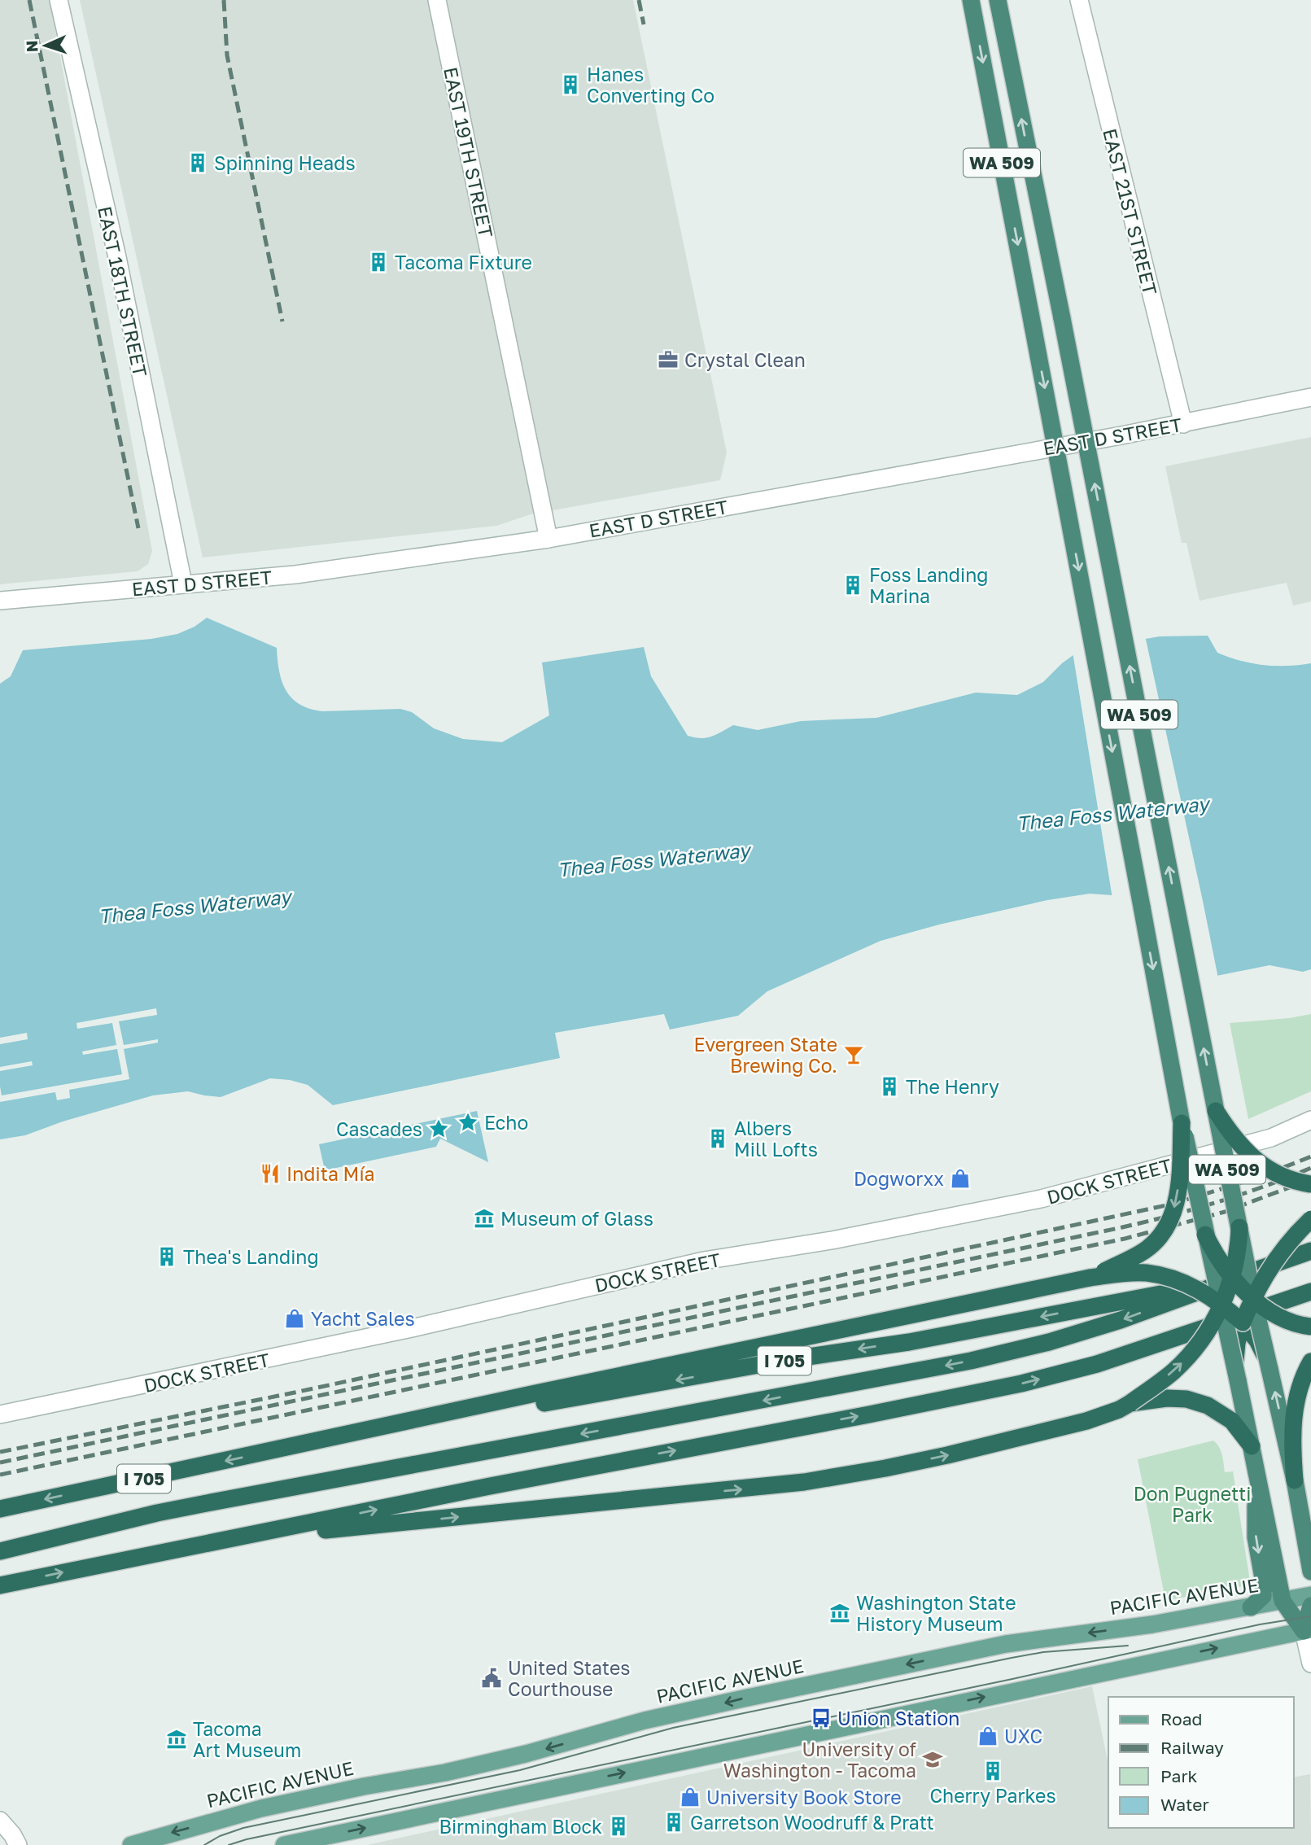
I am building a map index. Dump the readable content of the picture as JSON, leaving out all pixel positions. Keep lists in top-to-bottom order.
{
  "streets": {
    "highway": ["WA 509", "I 705"],
    "main road": ["PACIFIC AVENUE"],
    "street": [
      "EAST 19TH STREET",
      "EAST 21ST STREET",
      "EAST 18TH STREET",
      "EAST D STREET",
      "DOCK STREET"
    ]
  },
  "crossings": [
    ["EAST 19TH STREET", "EAST D STREET"],
    ["WA 509", "PACIFIC AVENUE"],
    ["EAST 21ST STREET", "EAST D STREET"],
    ["EAST 18TH STREET", "EAST D STREET"]
  ],
  "water": ["Thea Foss Waterway"],
  "parks": ["Don Pugnetti Park"],
  "places": {
    "building": [
      "Hanes Converting Co",
      "Spinning Heads",
      "Tacoma Fixture",
      "Foss Landing Marina",
      "The Henry",
      "Albers Mill Lofts",
      "Thea's Landing",
      "Cherry Parkes",
      "Garretson Woodruff & Pratt",
      "Birmingham Block"
    ],
    "office": ["Crystal Clean"],
    "bar": ["Evergreen State Brewing Co."],
    "place": ["Echo", "Cascades"],
    "restaurant": ["Indita Mía"],
    "shop": [
      "Dogworxx",
      "Yacht Sales",
      "UXC",
      "University Book Store"
    ],
    "museum": ["Museum of Glass", "Washington State History Museum", "Tacoma Art Museum"],
    "public building": ["United States Courthouse"],
    "bus stop": ["Union Station"],
    "school or university": ["University of Washington - Tacoma"]
  },
  "legend": [
    "Road",
    "Railway",
    "Park",
    "Water"
  ],
  "north": "left"
}
